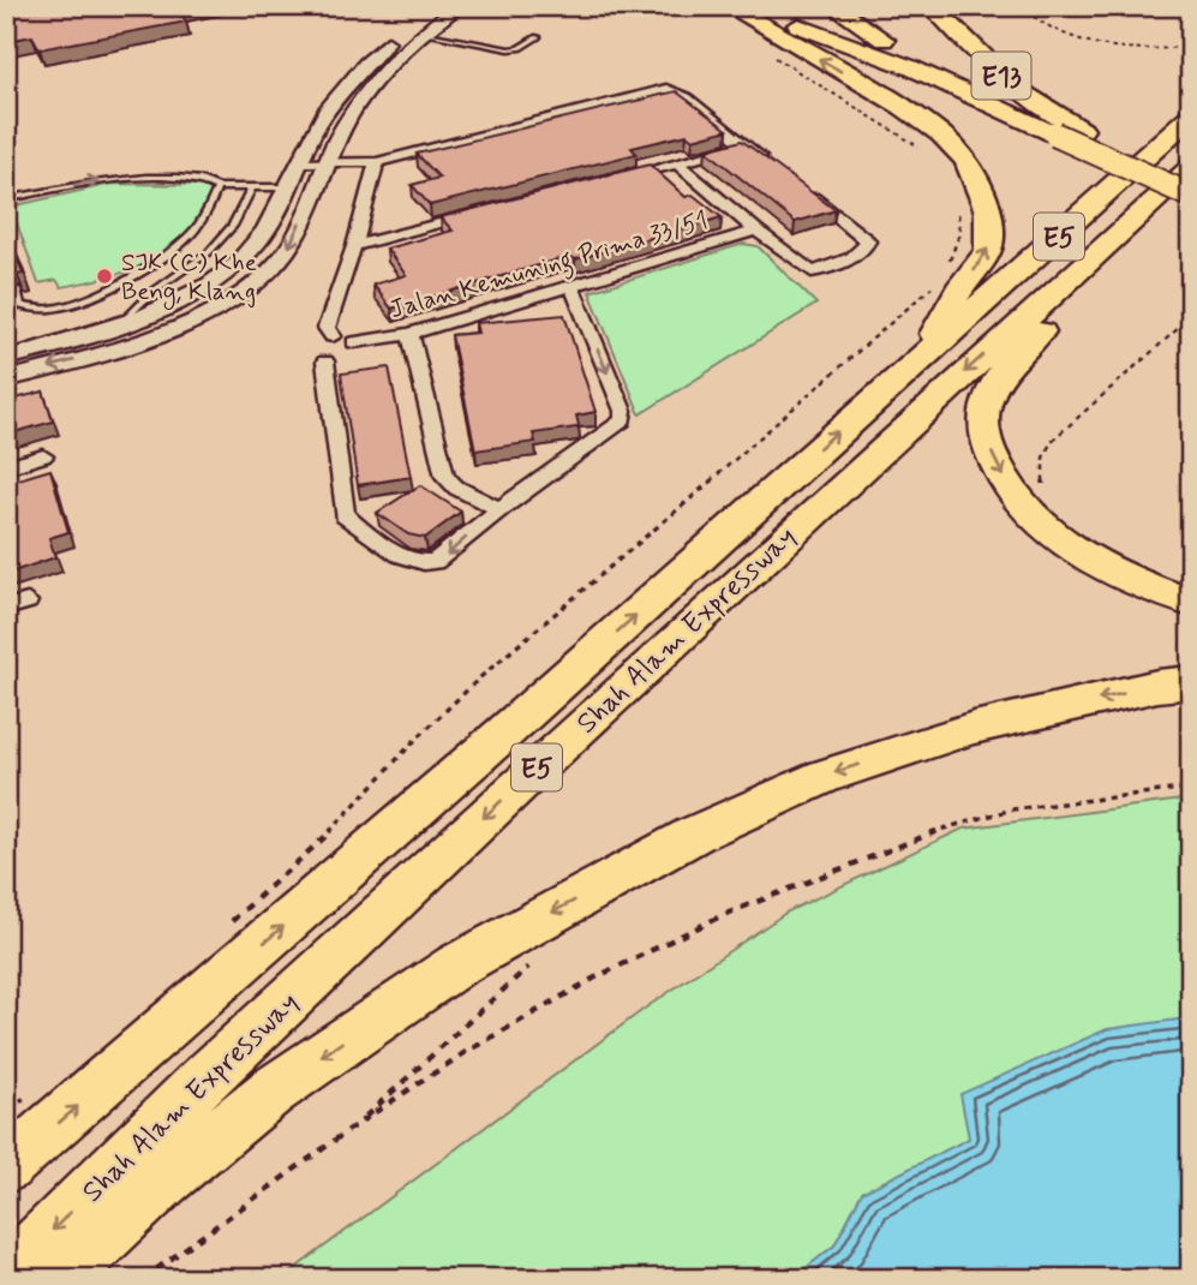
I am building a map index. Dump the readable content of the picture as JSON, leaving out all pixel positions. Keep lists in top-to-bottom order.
{
  "streets": {
    "highway": ["E13", "E5", "Shah Alam Expressway"],
    "street": ["Jalan Kemuning Prima 33/51"]
  },
  "places": ["SJK (C) Khe Beng, Klang"]
}
